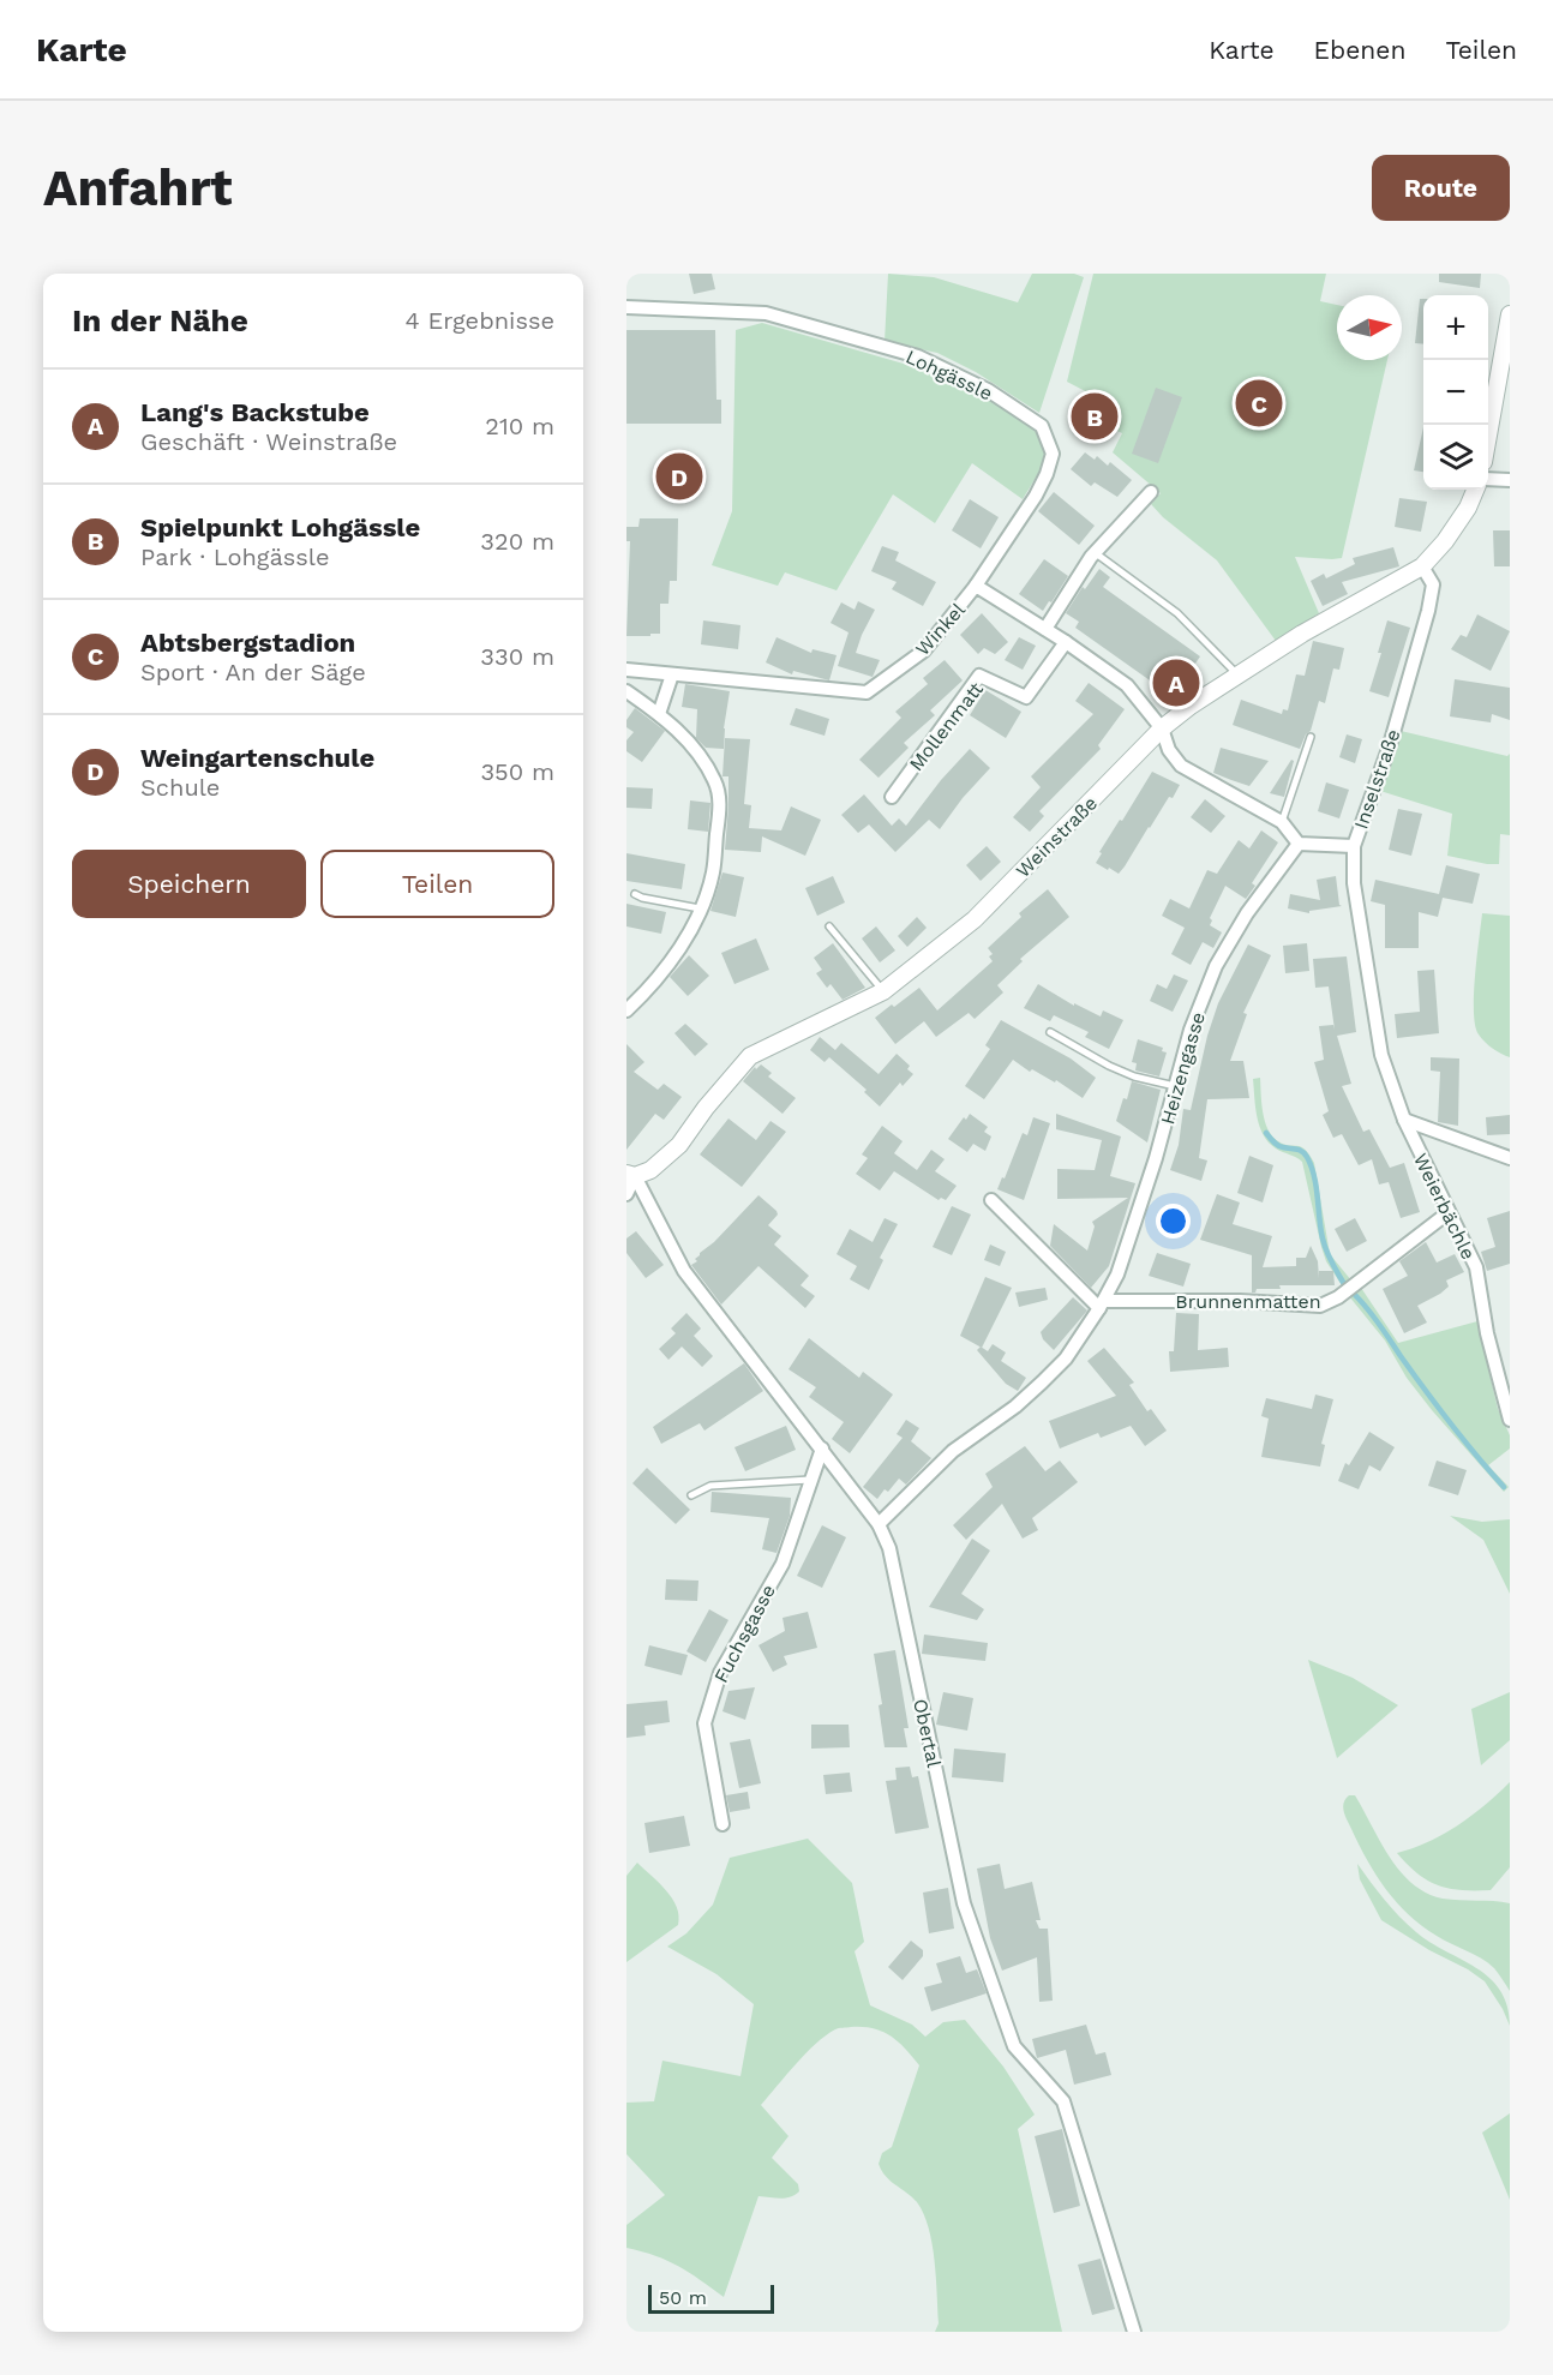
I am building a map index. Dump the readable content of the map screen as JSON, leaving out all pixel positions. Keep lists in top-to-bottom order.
{
  "streets": {
    "street": [
      "Lohgässle",
      "Winkel",
      "Mollenmatt",
      "Inselstraße",
      "Weinstraße",
      "Heizengasse",
      "Weierbächle",
      "Brunnenmatten",
      "Fuchsgasse",
      "Obertal"
    ]
  },
  "crossings": [
    ["Lohgässle", "Winkel"],
    ["Winkel", "Mollenmatt"],
    ["Winkel", "Weinstraße"],
    ["Inselstraße", "Weinstraße"],
    ["Inselstraße", "Heizengasse"],
    ["Inselstraße", "Weierbächle"],
    ["Weinstraße", "Obertal"],
    ["Heizengasse", "Brunnenmatten"],
    ["Heizengasse", "Obertal"],
    ["Weierbächle", "Brunnenmatten"],
    ["Fuchsgasse", "Obertal"]
  ],
  "scale_bar": "50 m",
  "north": "right",
  "page": {
    "header": "Karte",
    "nav": ["Karte", "Ebenen", "Teilen"],
    "buttons": [
      "Route",
      ["Speichern", "Teilen"]
    ],
    "title": "Anfahrt",
    "heading": ["In der Nähe", "4 Ergebnisse"],
    "map_buttons": ["+", "−"],
    "list": [
      {
        "mark": "A",
        "name": "Lang's Backstube",
        "note": "Geschäft · Weinstraße",
        "value": "210 m"
      },
      {
        "mark": "B",
        "name": "Spielpunkt Lohgässle",
        "note": "Park · Lohgässle",
        "value": "320 m"
      },
      {
        "mark": "C",
        "name": "Abtsbergstadion",
        "note": "Sport · An der Säge",
        "value": "330 m"
      },
      {
        "mark": "D",
        "name": "Weingartenschule",
        "note": "Schule",
        "value": "350 m"
      }
    ],
    "pins": [
      "C",
      "B",
      "D",
      "A"
    ],
    "scale": "50 m"
  }
}
